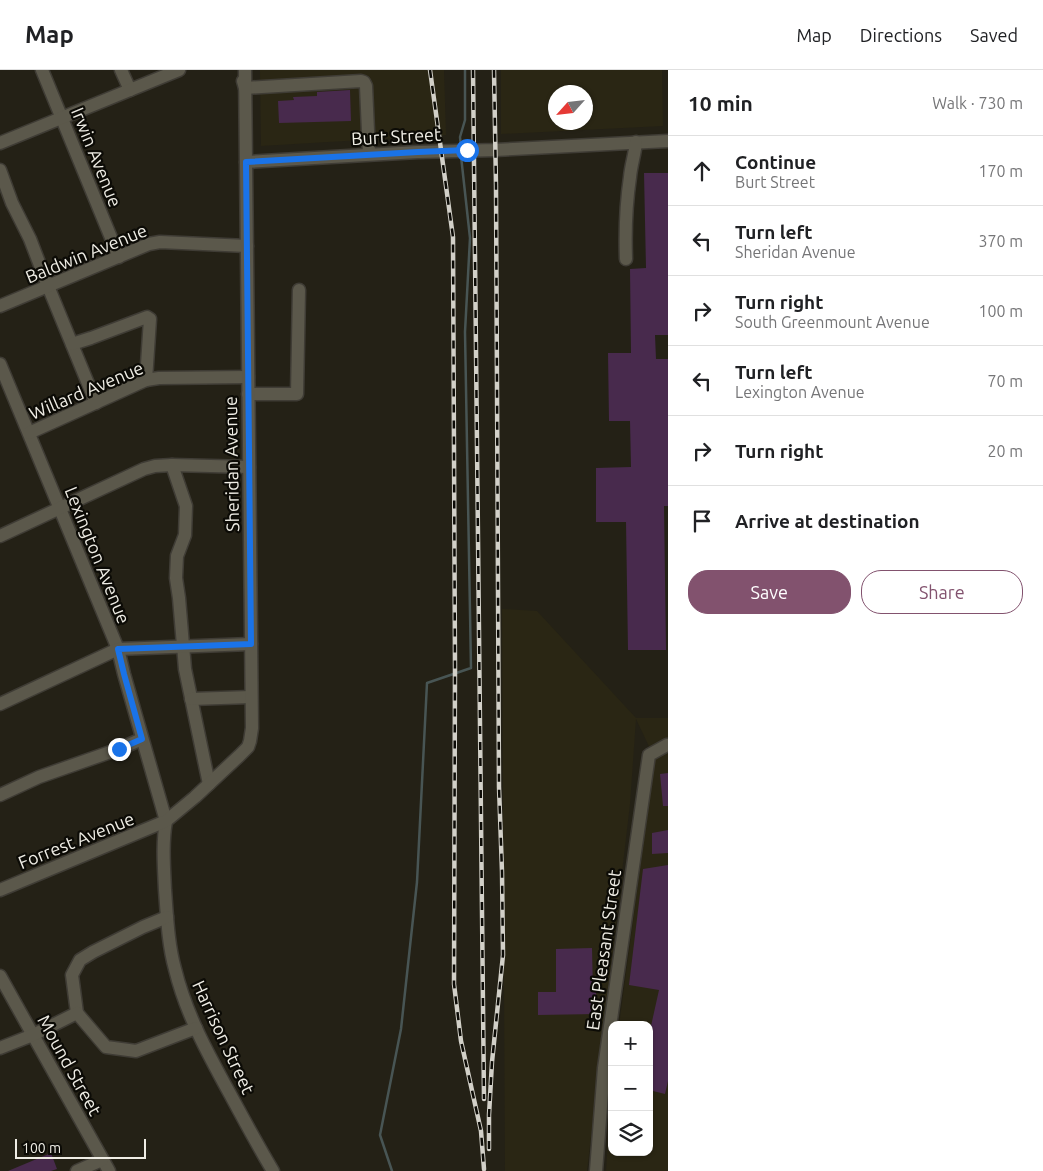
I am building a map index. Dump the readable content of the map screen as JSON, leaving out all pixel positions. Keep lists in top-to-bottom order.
{
  "streets": {
    "street": [
      "Burt Street",
      "Irwin Avenue",
      "Baldwin Avenue",
      "Willard Avenue",
      "Sheridan Avenue",
      "Lexington Avenue",
      "Forrest Avenue",
      "East Pleasant Street",
      "Harrison Street",
      "Mound Street"
    ]
  },
  "crossings": [
    ["Burt Street", "Sheridan Avenue"],
    ["Irwin Avenue", "Baldwin Avenue"],
    ["Baldwin Avenue", "Sheridan Avenue"],
    ["Willard Avenue", "Sheridan Avenue"],
    ["Willard Avenue", "Lexington Avenue"],
    ["Sheridan Avenue", "Lexington Avenue"],
    ["Sheridan Avenue", "Forrest Avenue"],
    ["Sheridan Avenue", "Harrison Street"],
    ["Lexington Avenue", "Forrest Avenue"],
    ["Lexington Avenue", "Harrison Street"],
    ["Forrest Avenue", "Harrison Street"]
  ],
  "scale_bar": "100 m",
  "north": "bottom left",
  "page": {
    "header": "Map",
    "nav": ["Map", "Directions", "Saved"],
    "heading": ["10 min", "Walk · 730 m"],
    "list": [
      ["Continue", "Burt Street", "170 m"],
      ["Turn left", "Sheridan Avenue", "370 m"],
      ["Turn right", "South Greenmount Avenue", "100 m"],
      ["Turn left", "Lexington Avenue", "70 m"],
      ["Turn right", "20 m"],
      "Arrive at destination"
    ],
    "buttons": ["Save", "Share"],
    "map_buttons": ["+", "−"],
    "scale": "100 m"
  }
}
